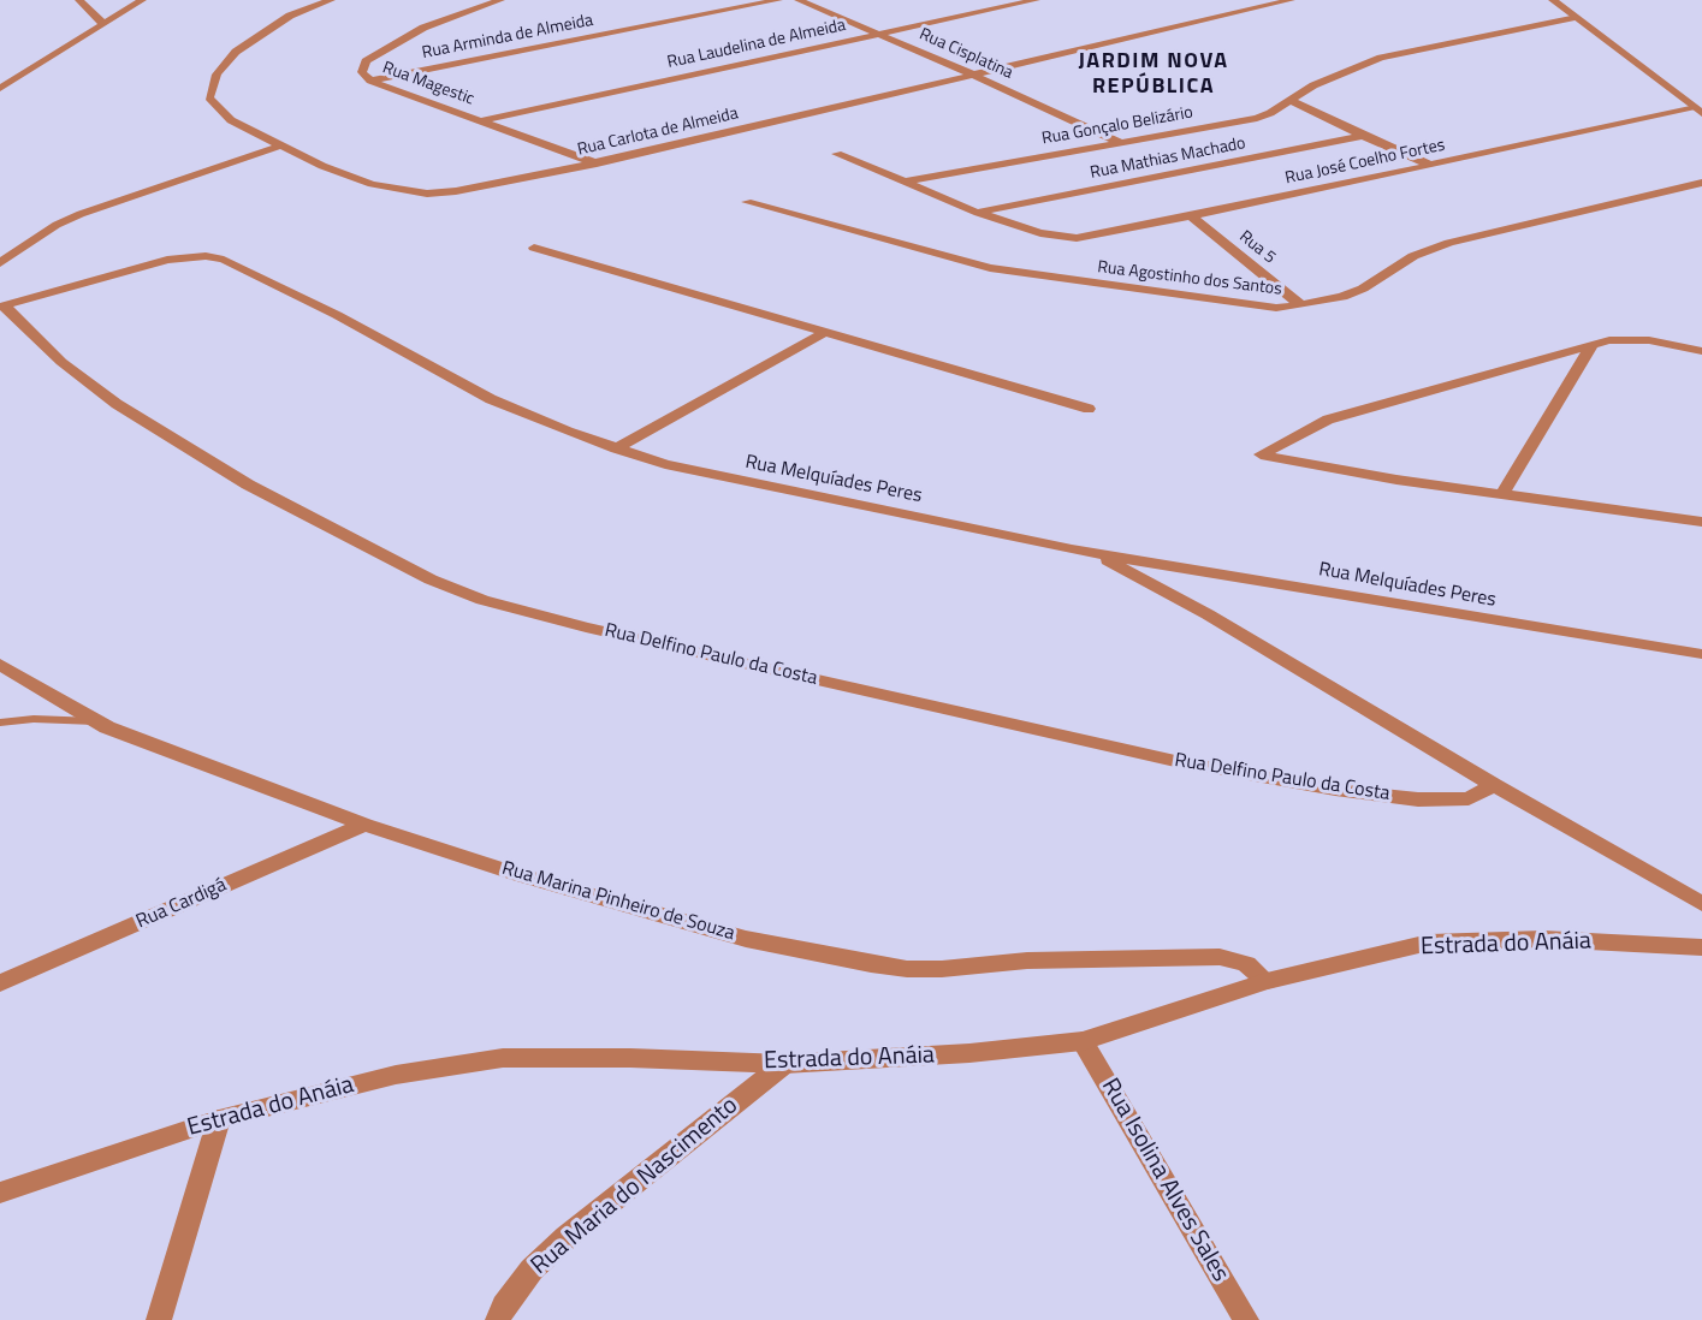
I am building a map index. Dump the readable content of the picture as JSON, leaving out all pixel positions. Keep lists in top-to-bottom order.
{
  "streets": {
    "street": [
      "Rua Arminda de Almeida",
      "Rua Laudelina de Almeida",
      "Rua Cisplatina",
      "Rua Magestic",
      "Rua Gonçalo Belizário",
      "Rua Carlota de Almeida",
      "Rua Mathias Machado",
      "Rua José Coelho Fortes",
      "Rua 5",
      "Rua Agostinho dos Santos",
      "Rua Melquíades Peres",
      "Rua Delfino Paulo da Costa",
      "Rua Marina Pinheiro de Souza",
      "Rua Cardigá",
      "Estrada do Anáia",
      "Rua Isolina Alves Sales",
      "Rua Maria do Nascimento"
    ]
  },
  "crossings": [
    ["Rua Arminda de Almeida", "Rua Magestic"],
    ["Rua Laudelina de Almeida", "Rua Cisplatina"],
    ["Rua Laudelina de Almeida", "Rua Magestic"],
    ["Rua Cisplatina", "Rua Gonçalo Belizário"],
    ["Rua Cisplatina", "Rua Carlota de Almeida"],
    ["Rua Magestic", "Rua Carlota de Almeida"],
    ["Rua Gonçalo Belizário", "Rua José Coelho Fortes"],
    ["Rua Mathias Machado", "Rua José Coelho Fortes"],
    ["Rua José Coelho Fortes", "Rua 5"],
    ["Rua 5", "Rua Agostinho dos Santos"],
    ["Rua Melquíades Peres", "Rua Delfino Paulo da Costa"],
    ["Rua Marina Pinheiro de Souza", "Rua Cardigá"],
    ["Rua Marina Pinheiro de Souza", "Estrada do Anáia"],
    ["Estrada do Anáia", "Rua Isolina Alves Sales"],
    ["Estrada do Anáia", "Rua Maria do Nascimento"]
  ],
  "districts": ["JARDIM NOVA REPÚBLICA"]
}
